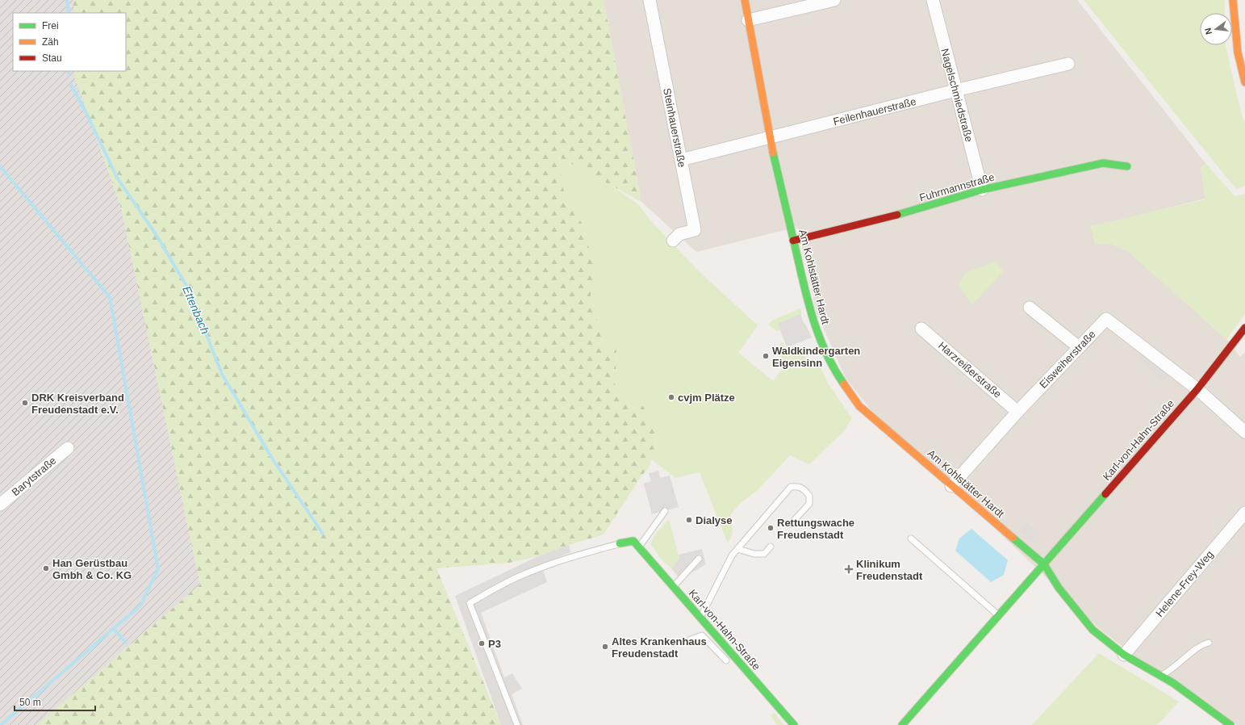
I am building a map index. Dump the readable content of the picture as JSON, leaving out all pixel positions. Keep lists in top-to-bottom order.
{
  "streets": {
    "street": [
      "Nagelschmiedstraße",
      "Feilenhauerstraße",
      "Steinhauerstraße",
      "Fuhrmannstraße",
      "Am Kohlstätter Hardt",
      "Eisweiherstraße",
      "Harzreißerstraße",
      "Karl-von-Hahn-Straße",
      "Barytstraße",
      "Helene-Frey-Weg"
    ]
  },
  "crossings": [
    ["Nagelschmiedstraße", "Feilenhauerstraße"],
    ["Nagelschmiedstraße", "Fuhrmannstraße"],
    ["Feilenhauerstraße", "Steinhauerstraße"],
    ["Feilenhauerstraße", "Am Kohlstätter Hardt"],
    ["Fuhrmannstraße", "Am Kohlstätter Hardt"],
    ["Am Kohlstätter Hardt", "Eisweiherstraße"],
    ["Am Kohlstätter Hardt", "Karl-von-Hahn-Straße"],
    ["Eisweiherstraße", "Harzreißerstraße"],
    ["Eisweiherstraße", "Karl-von-Hahn-Straße"]
  ],
  "water": ["Ettenbach"],
  "places": {
    "other": [
      "Waldkindergarten Eigensinn",
      "cvjm Plätze",
      "DRK Kreisverband Freudenstadt e.V.",
      "Dialyse",
      "Rettungswache Freudenstadt",
      "Han Gerüstbau Gmbh & Co. KG",
      "P3",
      "Altes Krankenhaus Freudenstadt"
    ],
    "health": ["Klinikum Freudenstadt"]
  },
  "legend": ["Frei", "Zäh", "Stau"],
  "scale_bar": "50 m",
  "north": "left"
}
